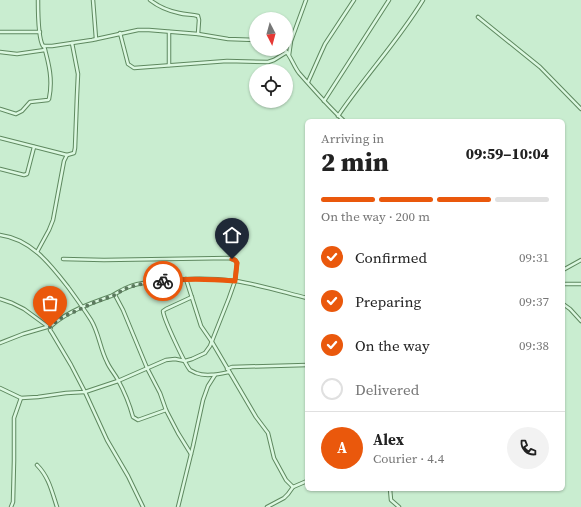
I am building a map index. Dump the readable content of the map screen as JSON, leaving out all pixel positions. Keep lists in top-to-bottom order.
{
  "north": "bottom",
  "page": {
    "heading": ["2 min", "Arriving in", "09:59–10:04"],
    "panel": ["Alex", "Courier · 4.4"],
    "bar": "On the way · 200 m",
    "list": [
      ["Confirmed", "09:31"],
      ["Preparing", "09:37"],
      ["On the way", "09:38"],
      "Delivered"
    ],
    "round": "A"
  }
}
